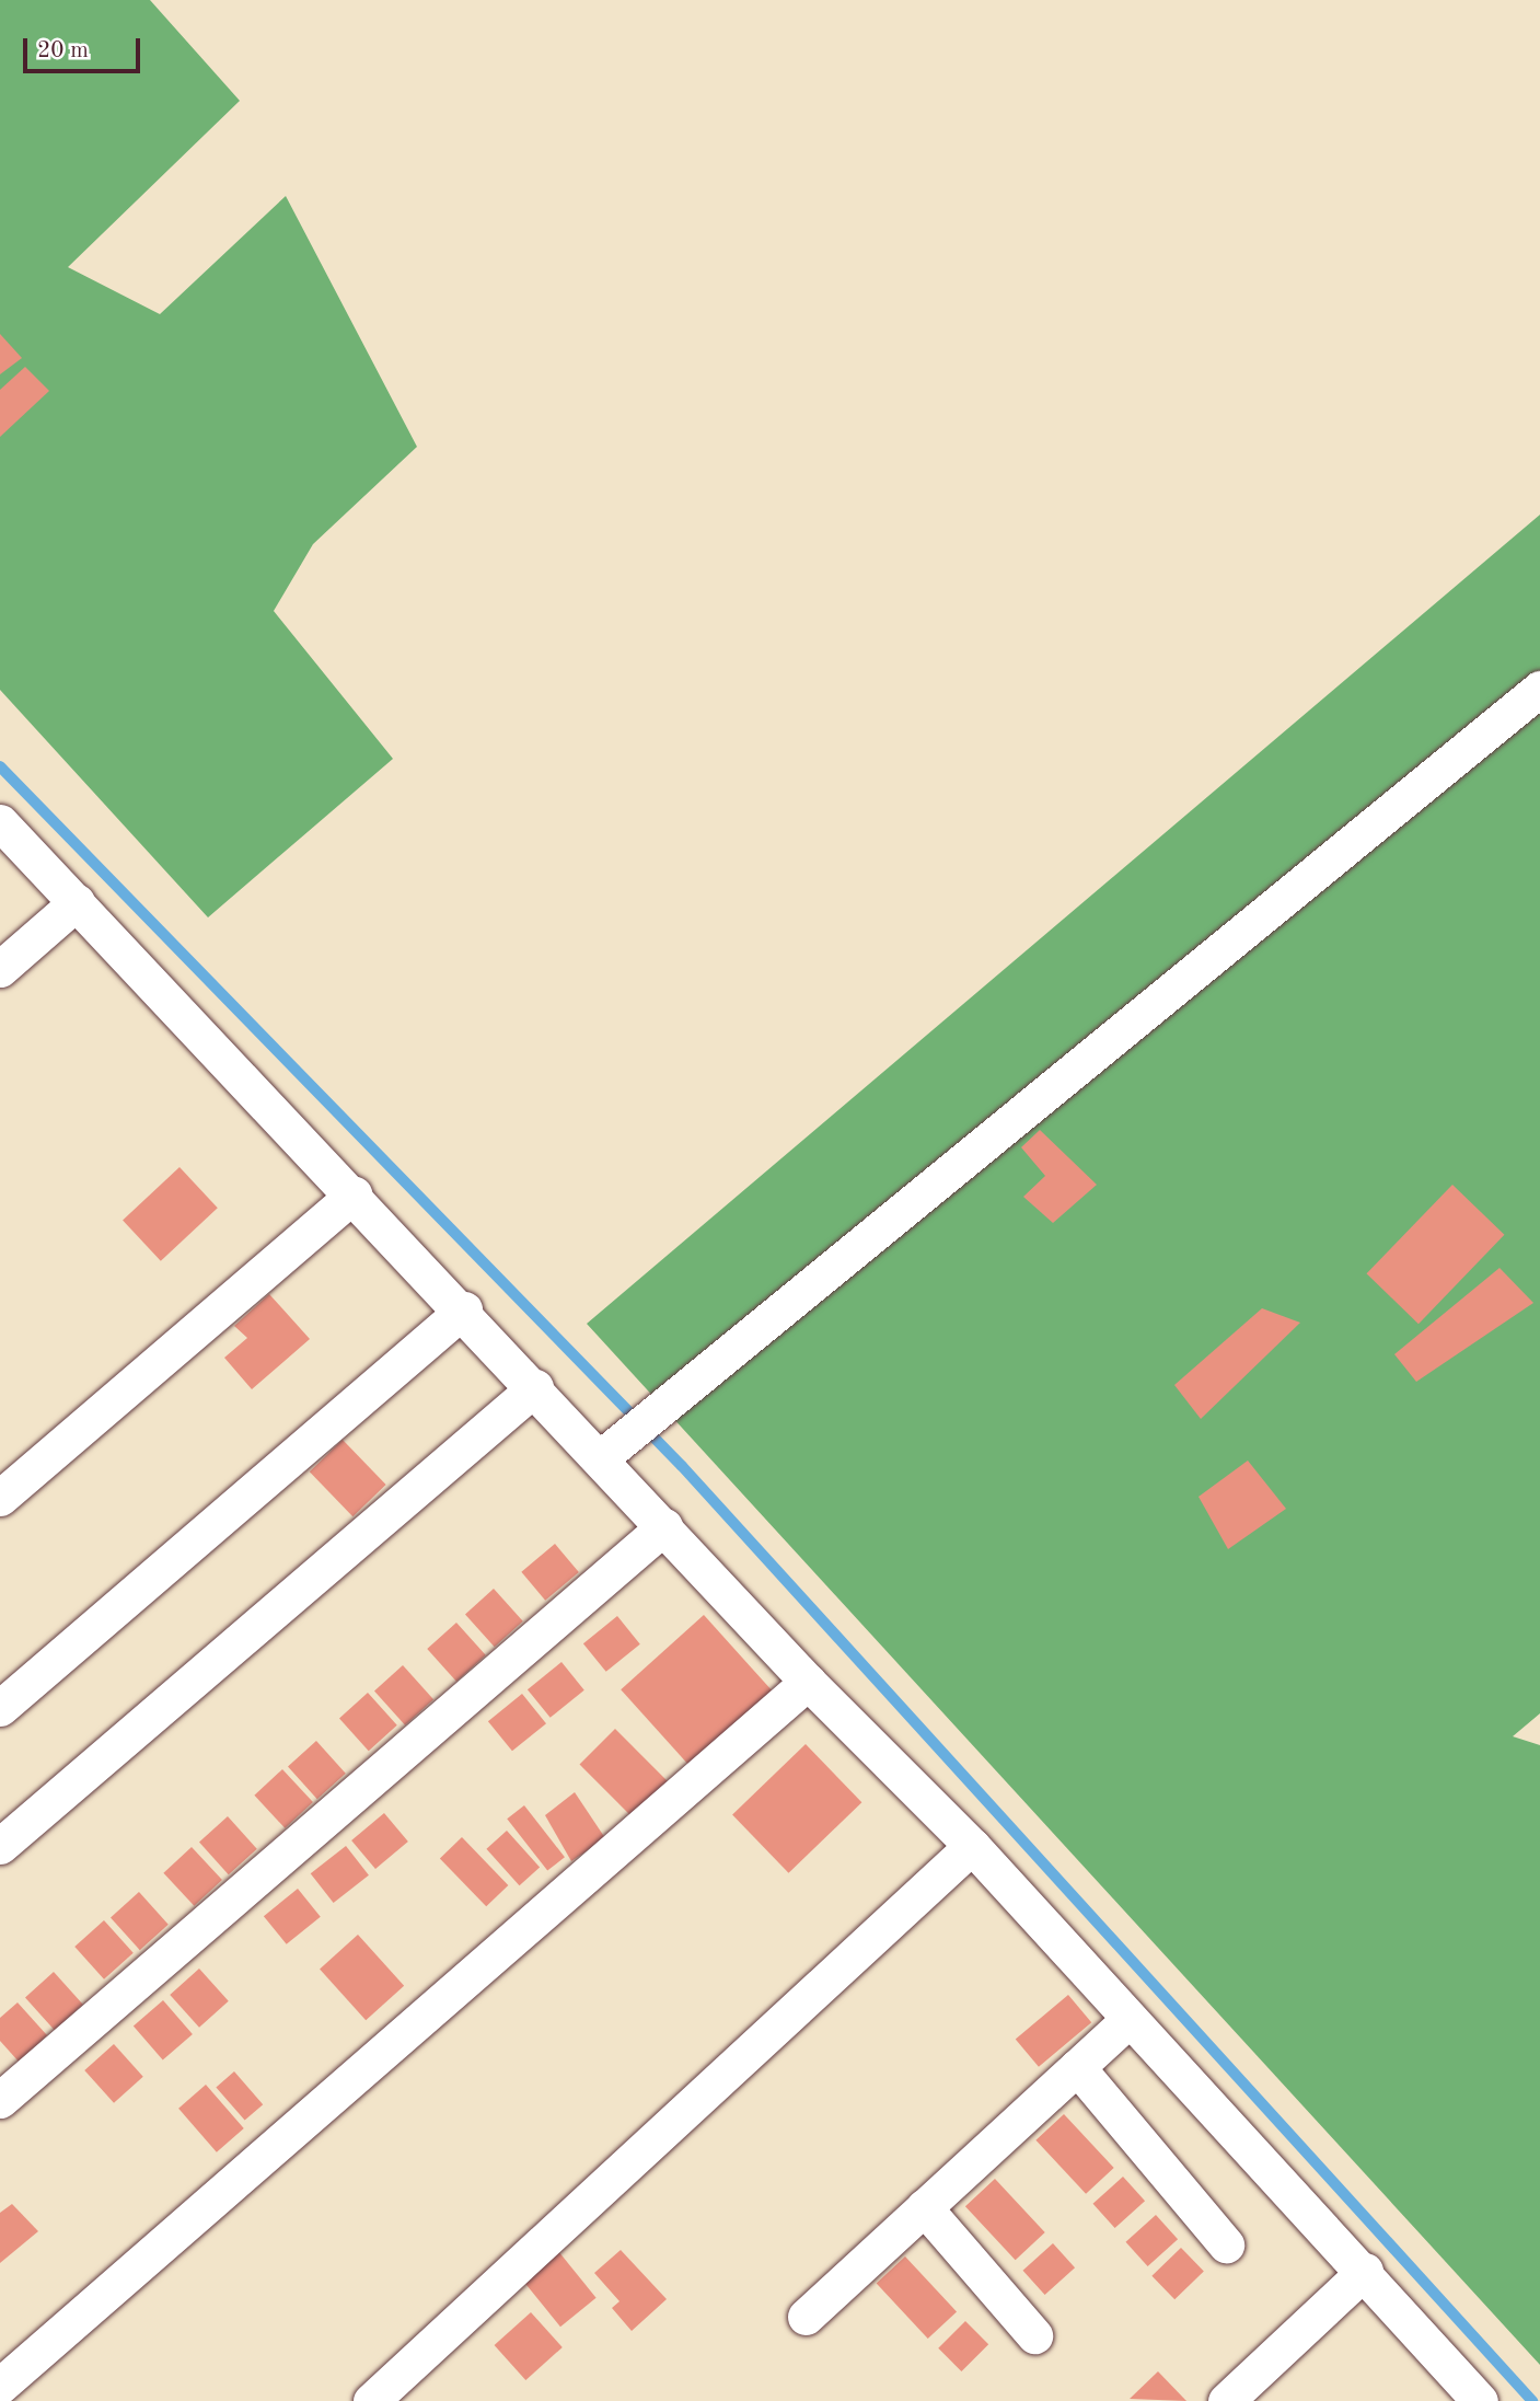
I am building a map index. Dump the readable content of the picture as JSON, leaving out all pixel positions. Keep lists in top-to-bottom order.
{
  "scale_bar": "20 m"
}
